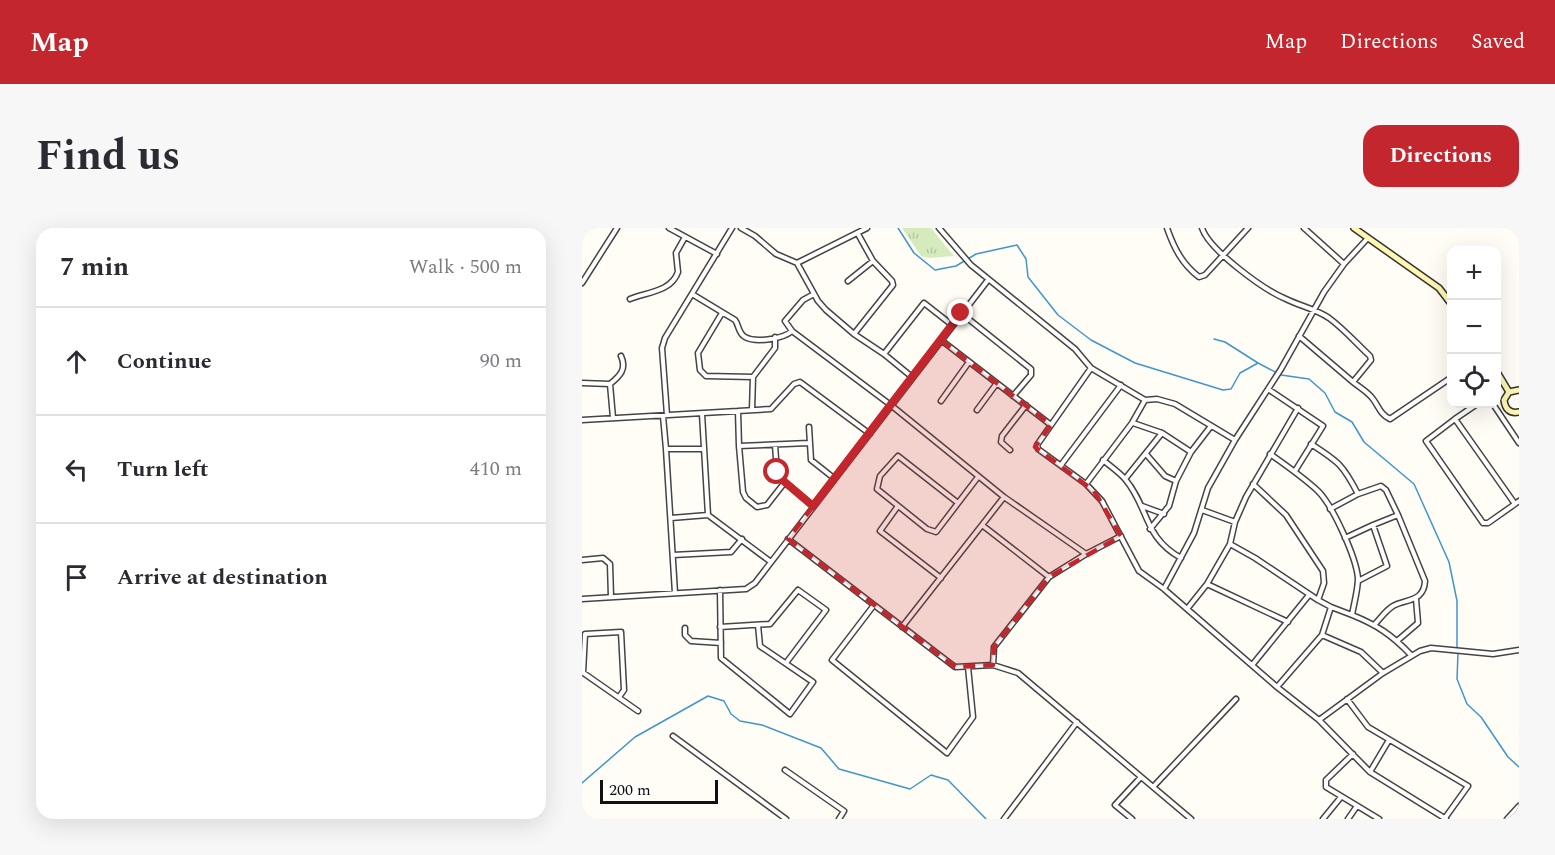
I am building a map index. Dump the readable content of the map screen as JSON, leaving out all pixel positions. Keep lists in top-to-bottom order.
{
  "scale_bar": "200 m",
  "page": {
    "header": "Map",
    "nav": ["Map", "Directions", "Saved"],
    "title": "Find us",
    "buttons": "Directions",
    "heading": ["7 min", "Walk · 500 m"],
    "map_buttons": ["+", "−"],
    "list": [
      ["Continue", "90 m"],
      ["Turn left", "410 m"],
      "Arrive at destination"
    ],
    "scale": "200 m"
  }
}
